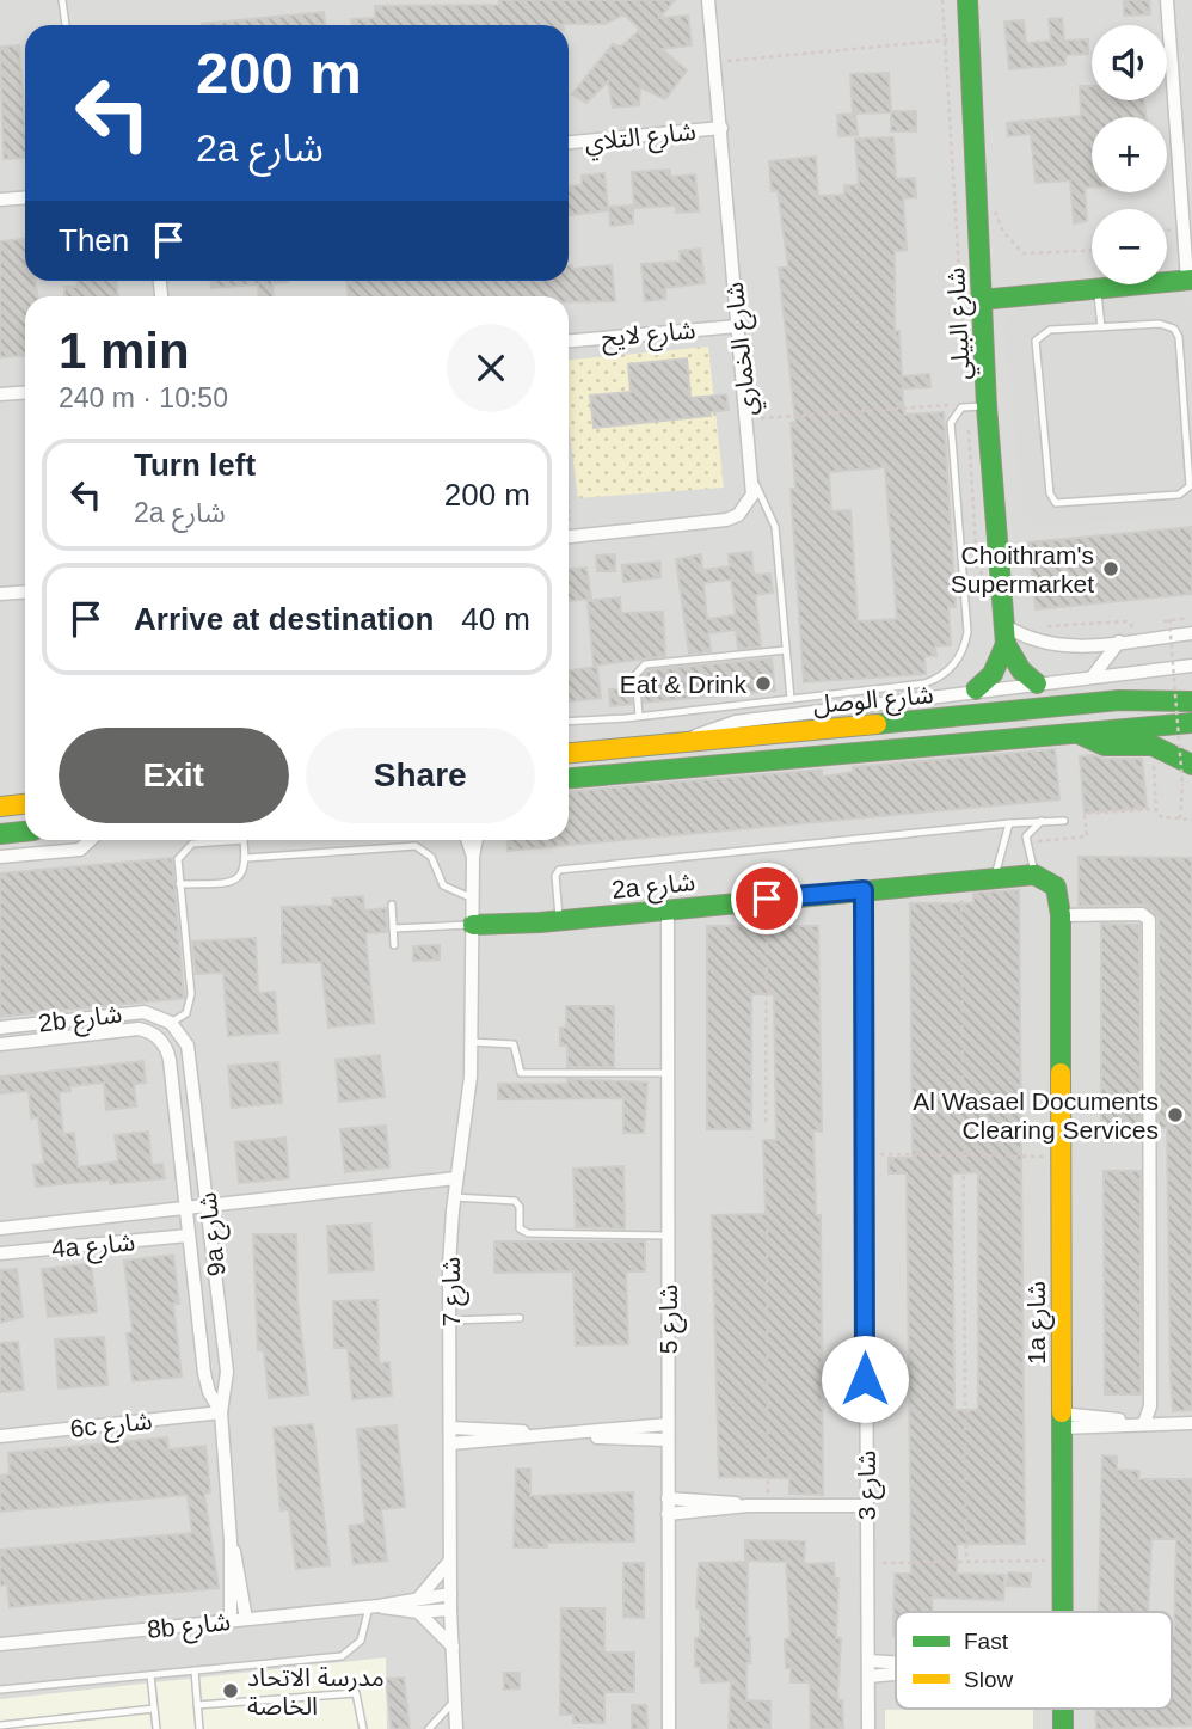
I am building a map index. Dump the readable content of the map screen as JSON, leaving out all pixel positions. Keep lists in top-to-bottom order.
{
  "streets": {
    "street": [
      "شارع التلاي",
      "شارع البيلي",
      "شارع لايح",
      "شارع الخماري",
      "شارع الوصل",
      "2a شارع",
      "2b شارع",
      "9a شارع",
      "4a شارع",
      "شارع 7",
      "شارع 5",
      "1a شارع",
      "6c شارع",
      "شارع 3",
      "8b شارع"
    ]
  },
  "crossings": [
    ["شارع التلاي", "شارع الخماري"],
    ["شارع لايح", "شارع الخماري"],
    ["2a شارع", "شارع 7"],
    ["2a شارع", "شارع 5"],
    ["2a شارع", "شارع 3"],
    ["2b شارع", "9a شارع"],
    ["9a شارع", "4a شارع"],
    ["9a شارع", "6c شارع"],
    ["9a شارع", "8b شارع"],
    ["4a شارع", "شارع 7"],
    ["شارع 7", "8b شارع"]
  ],
  "places": [
    "Choithram's Supermarket",
    "Eat & Drink",
    "Al Wasael Documents Clearing Services",
    "مدرسة الاتحاد الخاصة"
  ],
  "legend": ["Fast", "Slow"],
  "page": {
    "map_buttons": ["+", "−"],
    "turn": ["200 m", "2a شارع"],
    "then": "Then",
    "heading": ["1 min", "240 m · 10:50"],
    "list": [
      {
        "name": "Turn left",
        "note": "2a شارع",
        "value": "200 m"
      },
      {
        "name": "Arrive at destination",
        "value": "40 m"
      }
    ],
    "buttons": ["Exit", "Share"]
  }
}
